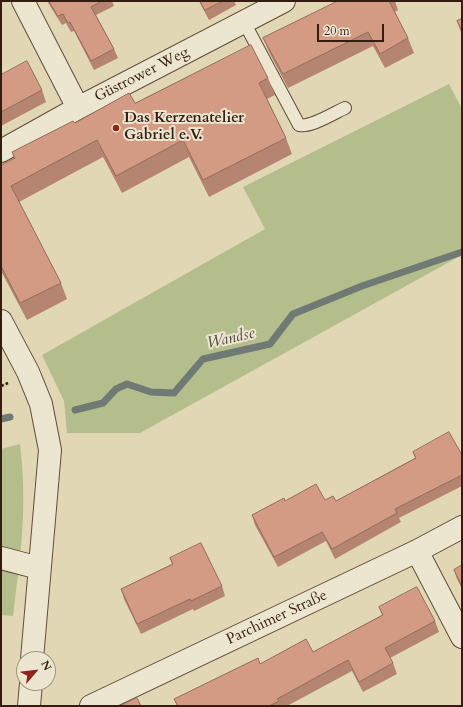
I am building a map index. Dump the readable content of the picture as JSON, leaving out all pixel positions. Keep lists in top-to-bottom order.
{
  "streets": {
    "street": ["Güstrower Weg", "Parchimer Straße"]
  },
  "water": ["Wandse"],
  "places": ["Das Kerzenatelier Gabriel e.V."],
  "scale_bar": "20 m",
  "north": "top right"
}
